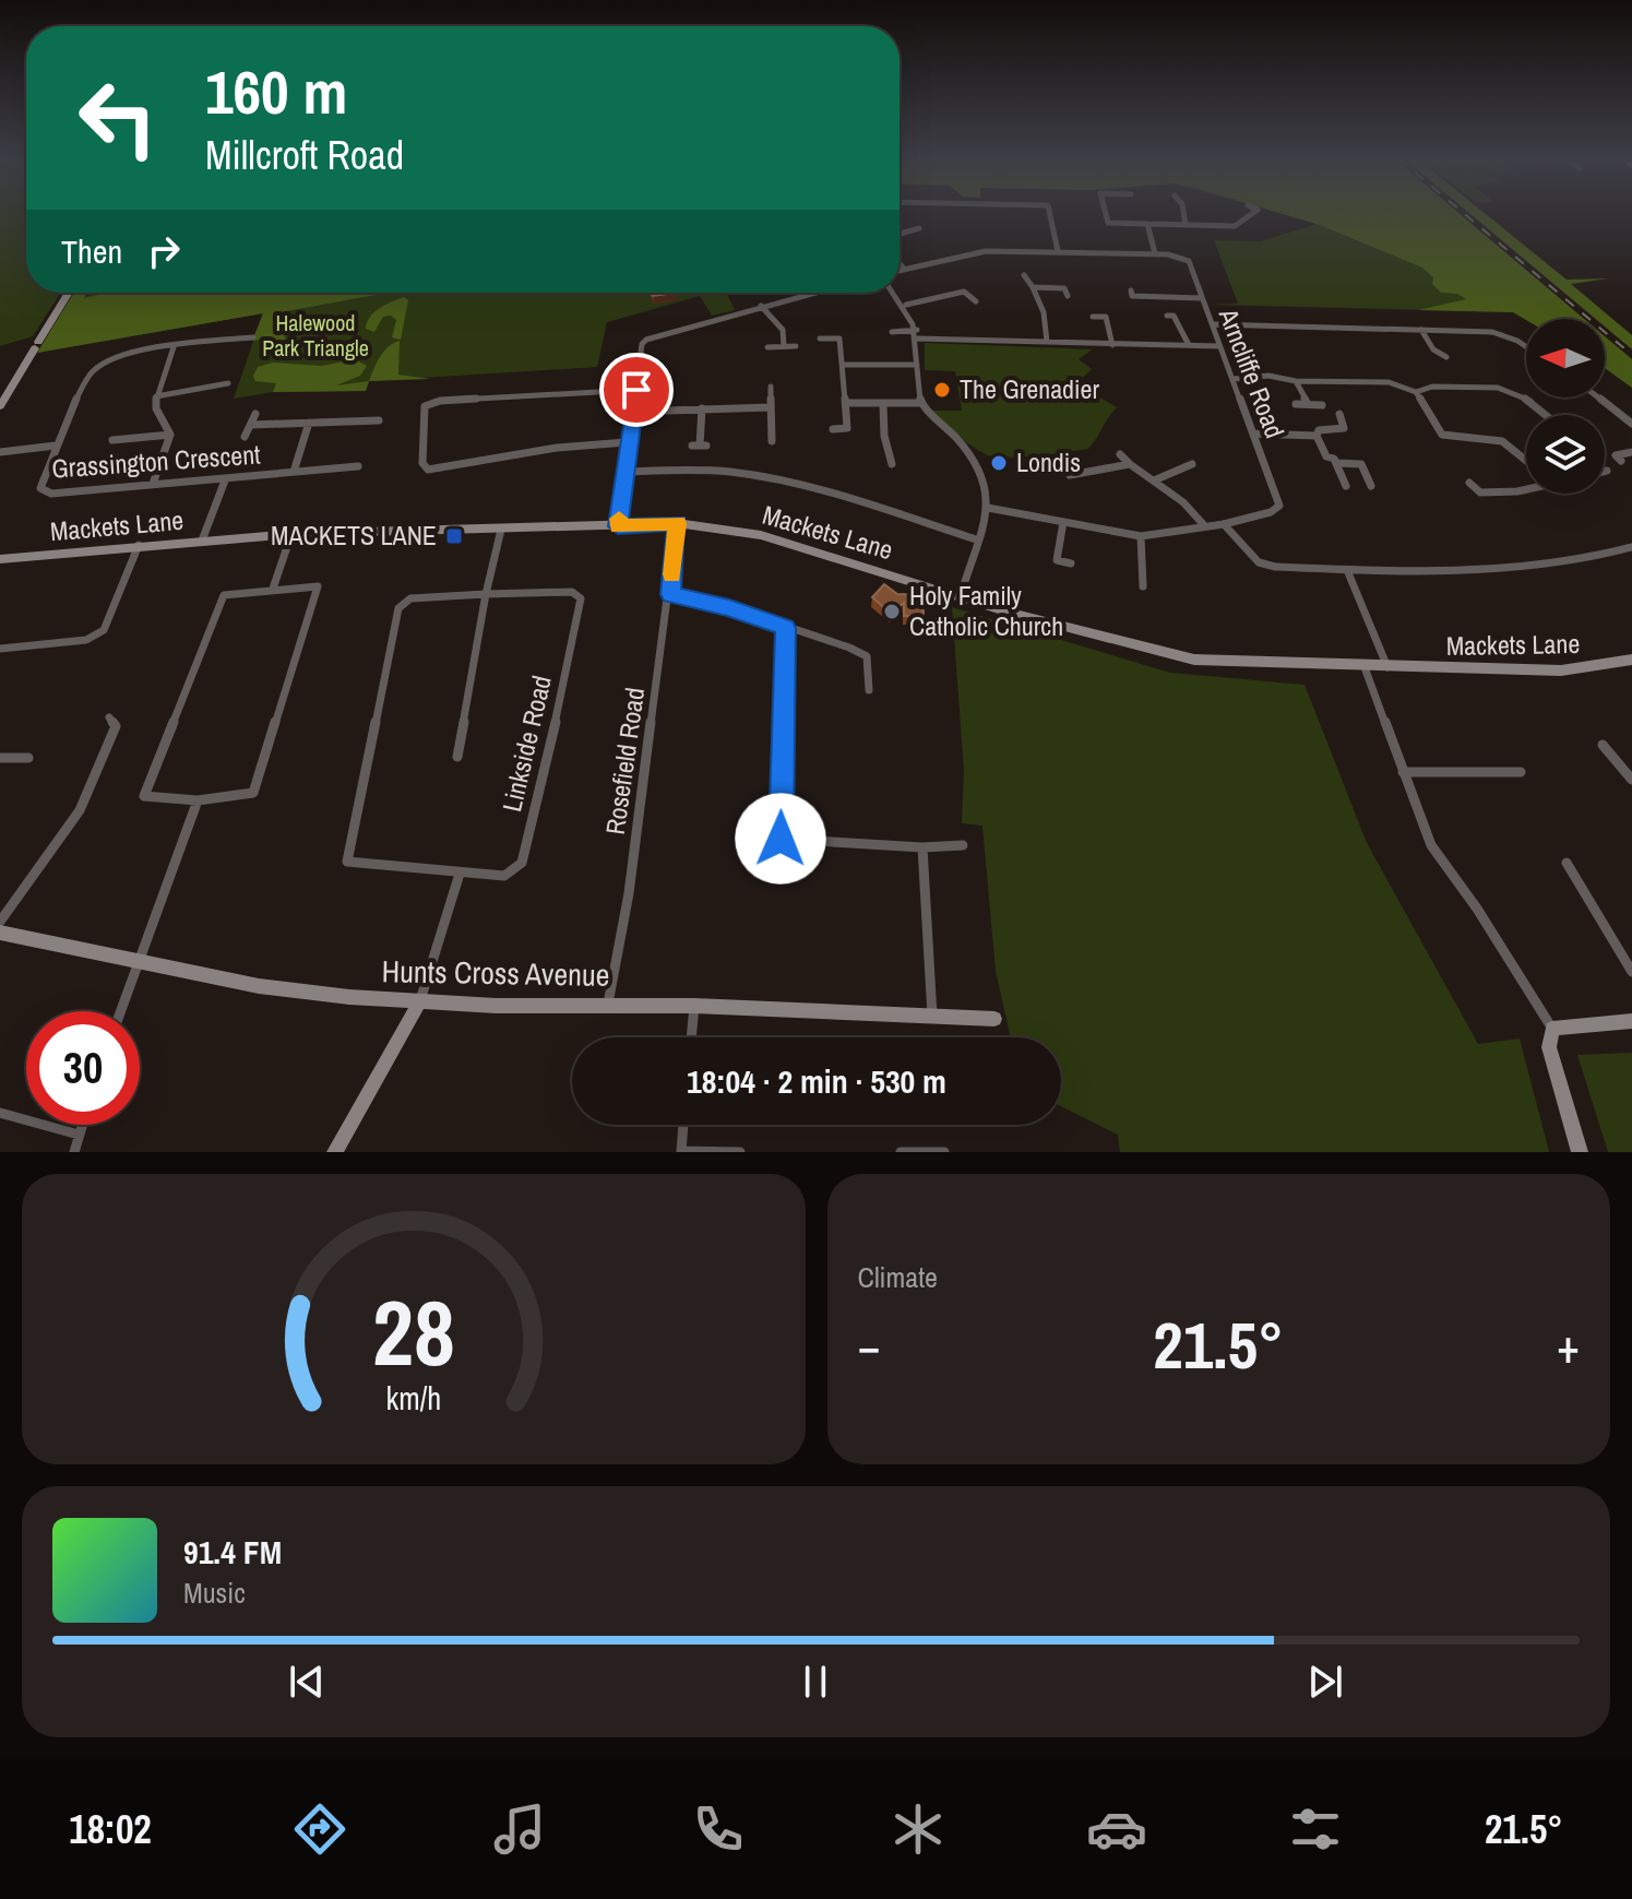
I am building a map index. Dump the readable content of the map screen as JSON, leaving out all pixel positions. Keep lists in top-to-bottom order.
{
  "streets": {
    "street": [
      "Arncliffe Road",
      "Grassington Crescent",
      "Mackets Lane",
      "Linkside Road",
      "Rosefield Road",
      "Hunts Cross Avenue"
    ]
  },
  "crossings": [
    ["Mackets Lane", "Rosefield Road"],
    ["Rosefield Road", "Hunts Cross Avenue"]
  ],
  "parks": ["Halewood Park Triangle"],
  "places": {
    "other": ["The Grenadier", "Londis", "Holy Family Catholic Church"],
    "transit": ["MACKETS LANE"]
  },
  "north": "left",
  "page": {
    "turn": ["160 m", "Millcroft Road"],
    "then": "Then",
    "limit": "30",
    "trip": "18:04 · 2 min · 530 m",
    "tile": "Climate",
    "heat": ["−", "21.5°", "+"],
    "song": ["91.4 FM", "Music"],
    "tabs": ["18:02", "21.5°"],
    "gauge": ["28", "km/h"]
  }
}
